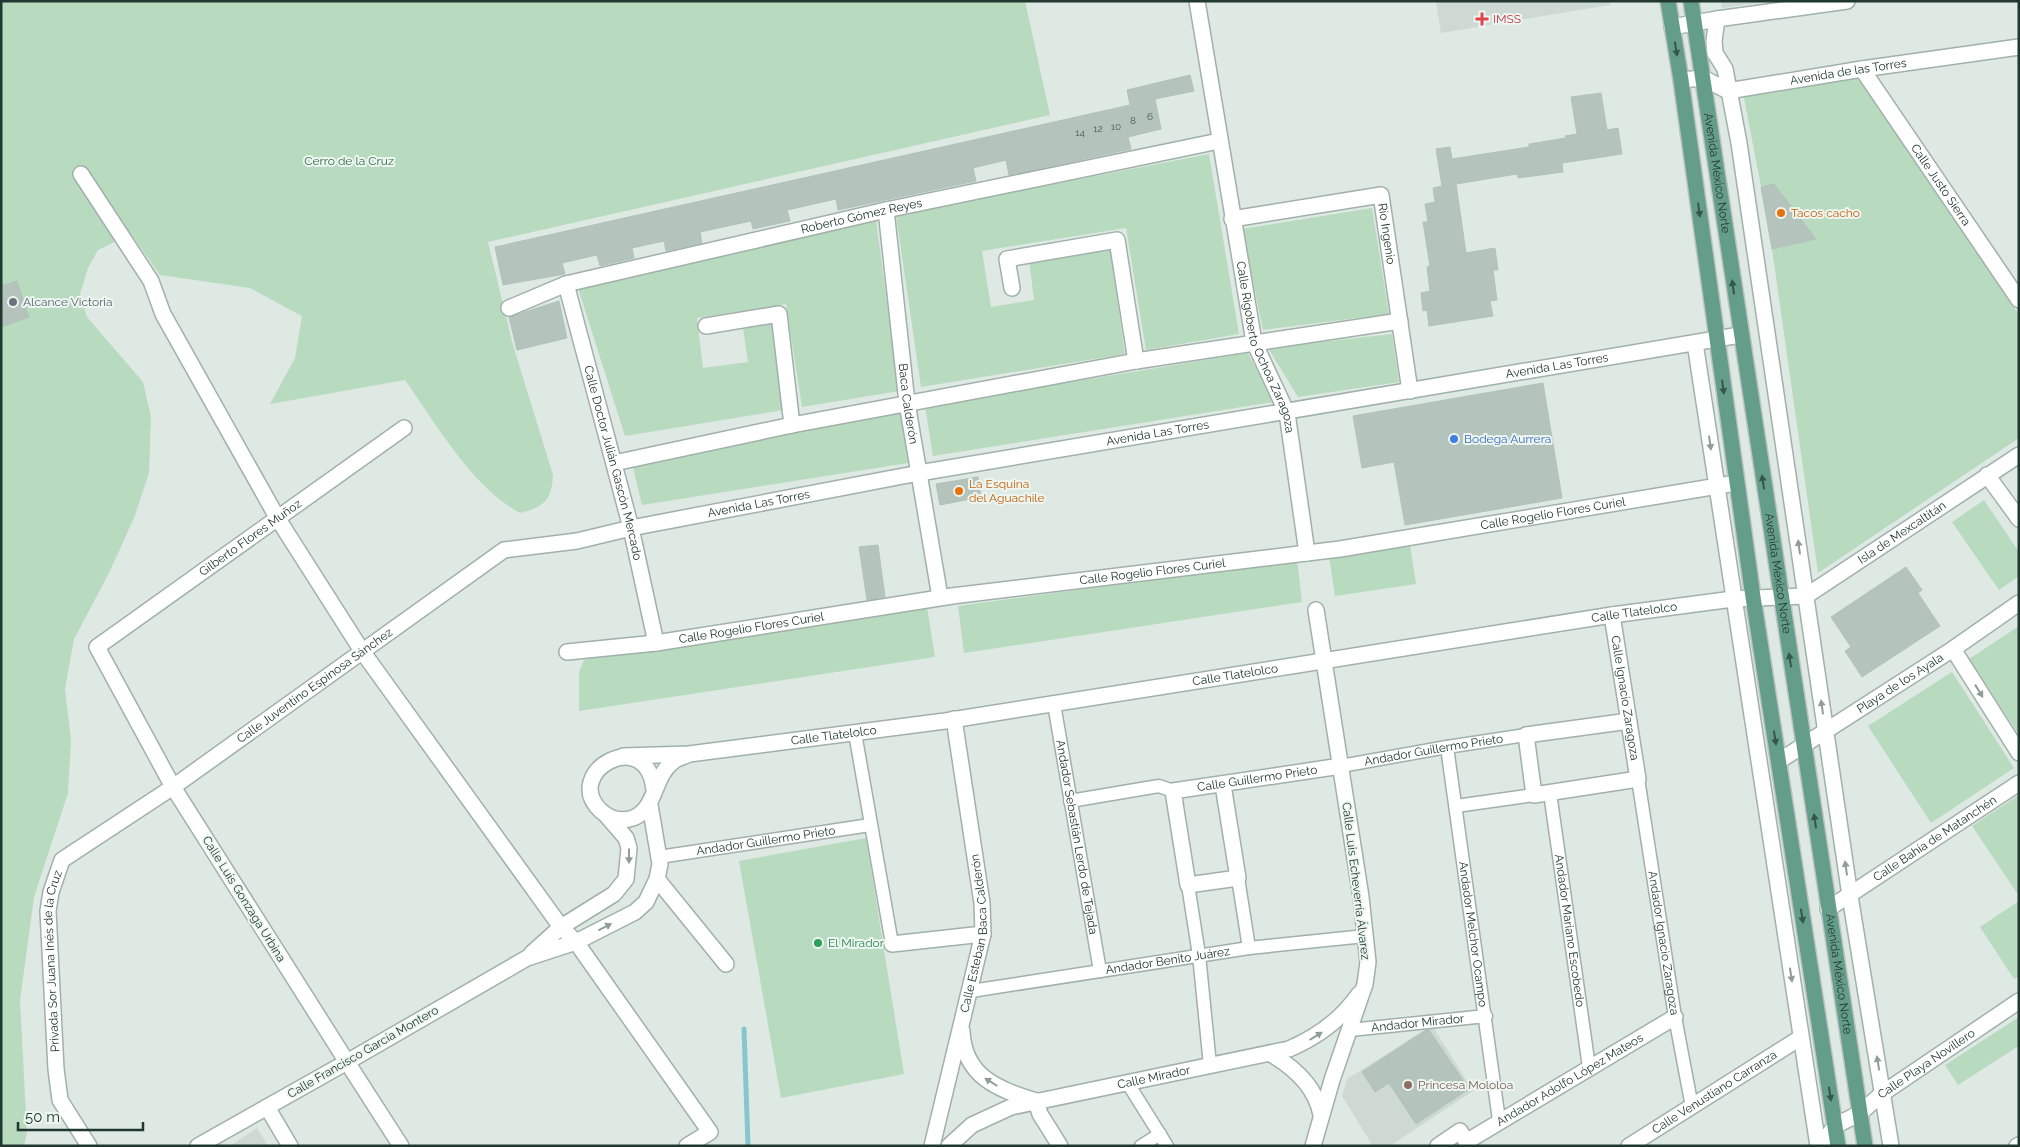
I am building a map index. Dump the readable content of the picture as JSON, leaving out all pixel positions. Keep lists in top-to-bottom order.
{
  "streets": {
    "main road": ["Avenida México Norte"],
    "street": [
      "Avenida de las Torres",
      "Calle Justo Sierra",
      "Roberto Gómez Reyes",
      "Río Ingenio",
      "Calle Rigoberto Ochoa Zaragoza",
      "Avenida Las Torres",
      "Baca Calderón",
      "Calle Doctor Julián Gascón Mercado",
      "Calle Rogelio Flores Curiel",
      "Isla de Mexcaltitán",
      "Gilberto Flores Muñoz",
      "Calle Tlatelolco",
      "Playa de los Ayala",
      "Calle Juventino Espinosa Sánchez",
      "Calle Ignacio Zaragoza",
      "Andador Guillermo Prieto",
      "Calle Guillermo Prieto",
      "Andador Sebastián Lerdo de Tejada",
      "Calle Bahía de Matanchén",
      "Calle Luis Echeverría Álvarez",
      "Calle Luis Gonzaga Urbina",
      "Andador Mariano Escobedo",
      "Calle Esteban Baca Calderón",
      "Andador Melchor Ocampo",
      "Andador Ignacio Zaragoza",
      "Andador Benito Juárez",
      "Privada Sor Juana Inés de la Cruz",
      "Andador Mirador",
      "Calle Francisco García Montero",
      "Calle Playa Novillero",
      "Calle Mirador",
      "Andador Adolfo López Mateos",
      "Calle Venustiano Carranza"
    ]
  },
  "crossings": [
    ["Avenida de las Torres", "Avenida México Norte"],
    ["Avenida de las Torres", "Calle Justo Sierra"],
    ["Avenida México Norte", "Avenida Las Torres"],
    ["Avenida México Norte", "Calle Rogelio Flores Curiel"],
    ["Avenida México Norte", "Isla de Mexcaltitán"],
    ["Avenida México Norte", "Calle Tlatelolco"],
    ["Avenida México Norte", "Playa de los Ayala"],
    ["Avenida México Norte", "Calle Bahía de Matanchén"],
    ["Avenida México Norte", "Calle Playa Novillero"],
    ["Roberto Gómez Reyes", "Calle Rigoberto Ochoa Zaragoza"],
    ["Roberto Gómez Reyes", "Baca Calderón"],
    ["Roberto Gómez Reyes", "Calle Doctor Julián Gascón Mercado"],
    ["Río Ingenio", "Calle Rigoberto Ochoa Zaragoza"],
    ["Río Ingenio", "Avenida Las Torres"],
    ["Calle Rigoberto Ochoa Zaragoza", "Avenida Las Torres"],
    ["Calle Rigoberto Ochoa Zaragoza", "Calle Rogelio Flores Curiel"],
    ["Avenida Las Torres", "Baca Calderón"],
    ["Avenida Las Torres", "Calle Doctor Julián Gascón Mercado"],
    ["Avenida Las Torres", "Calle Juventino Espinosa Sánchez"],
    ["Baca Calderón", "Calle Rogelio Flores Curiel"],
    ["Calle Doctor Julián Gascón Mercado", "Calle Rogelio Flores Curiel"],
    ["Gilberto Flores Muñoz", "Calle Luis Gonzaga Urbina"],
    ["Calle Tlatelolco", "Calle Ignacio Zaragoza"],
    ["Calle Tlatelolco", "Andador Sebastián Lerdo de Tejada"],
    ["Calle Tlatelolco", "Calle Luis Echeverría Álvarez"],
    ["Calle Tlatelolco", "Calle Esteban Baca Calderón"],
    ["Calle Tlatelolco", "Calle Francisco García Montero"],
    ["Calle Juventino Espinosa Sánchez", "Calle Luis Gonzaga Urbina"],
    ["Calle Juventino Espinosa Sánchez", "Privada Sor Juana Inés de la Cruz"],
    ["Calle Ignacio Zaragoza", "Andador Ignacio Zaragoza"],
    ["Andador Guillermo Prieto", "Calle Guillermo Prieto"],
    ["Andador Guillermo Prieto", "Calle Luis Echeverría Álvarez"],
    ["Andador Guillermo Prieto", "Andador Melchor Ocampo"],
    ["Andador Guillermo Prieto", "Calle Francisco García Montero"],
    ["Calle Guillermo Prieto", "Calle Luis Echeverría Álvarez"],
    ["Andador Sebastián Lerdo de Tejada", "Andador Benito Juárez"],
    ["Calle Luis Echeverría Álvarez", "Andador Benito Juárez"],
    ["Calle Luis Echeverría Álvarez", "Andador Mirador"],
    ["Calle Luis Echeverría Álvarez", "Calle Mirador"],
    ["Calle Luis Gonzaga Urbina", "Calle Francisco García Montero"],
    ["Andador Mariano Escobedo", "Andador Adolfo López Mateos"],
    ["Calle Esteban Baca Calderón", "Andador Benito Juárez"],
    ["Andador Melchor Ocampo", "Andador Mirador"],
    ["Andador Melchor Ocampo", "Andador Adolfo López Mateos"],
    ["Andador Ignacio Zaragoza", "Andador Adolfo López Mateos"],
    ["Andador Ignacio Zaragoza", "Calle Venustiano Carranza"]
  ],
  "parks": ["Cerro de la Cruz"],
  "places": {
    "health": ["IMSS"],
    "other": [
      "Tacos cacho",
      "Alcance Victoria",
      "Bodega Aurrera",
      "La Esquina del Aguachile",
      "El Mirador",
      "Princesa Mololoa"
    ]
  },
  "house_numbers": [
    "6",
    "8",
    "10",
    "12",
    "14"
  ],
  "scale_bar": "50 m"
}
